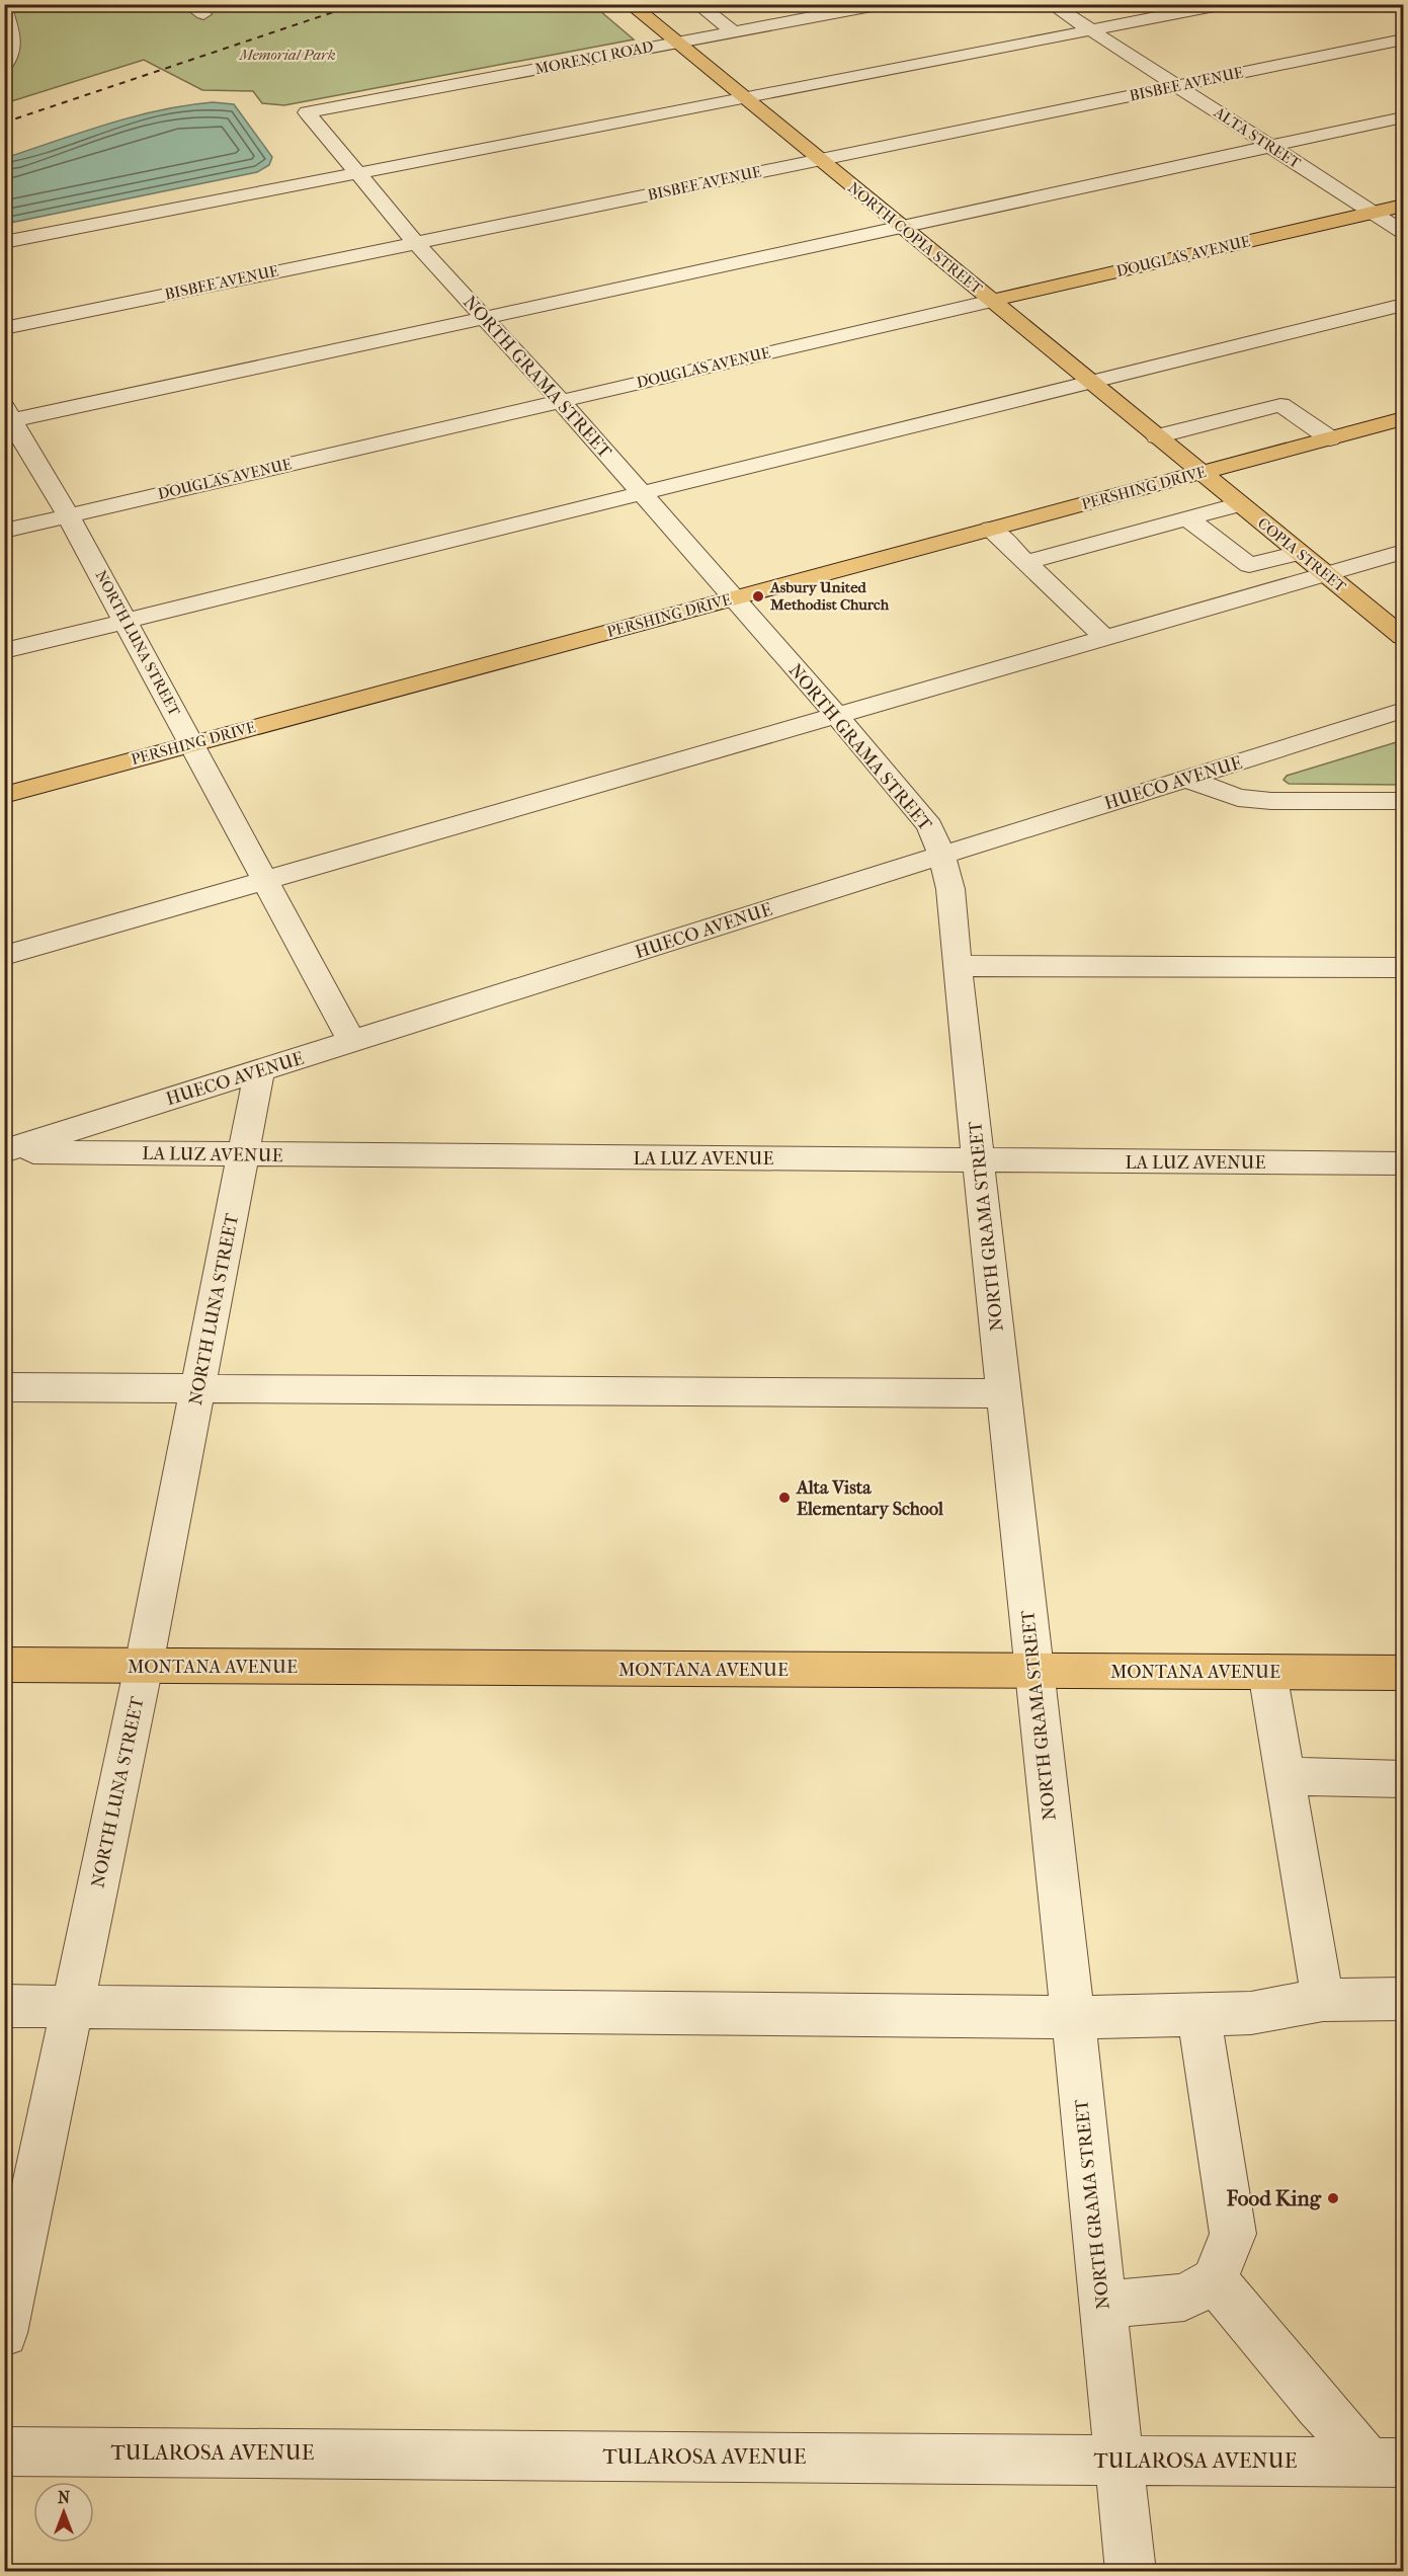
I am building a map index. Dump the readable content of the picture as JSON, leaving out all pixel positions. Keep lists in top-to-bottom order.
{
  "streets": {
    "main road": [
      "NORTH COPIA STREET",
      "DOUGLAS AVENUE",
      "PERSHING DRIVE",
      "COPIA STREET",
      "MONTANA AVENUE"
    ],
    "street": [
      "MORENCI ROAD",
      "BISBEE AVENUE",
      "ALTA STREET",
      "NORTH GRAMA STREET",
      "NORTH LUNA STREET",
      "HUECO AVENUE",
      "LA LUZ AVENUE",
      "TULAROSA AVENUE"
    ]
  },
  "crossings": [
    ["MORENCI ROAD", "NORTH COPIA STREET"],
    ["MORENCI ROAD", "NORTH GRAMA STREET"],
    ["BISBEE AVENUE", "ALTA STREET"],
    ["BISBEE AVENUE", "NORTH COPIA STREET"],
    ["BISBEE AVENUE", "NORTH GRAMA STREET"],
    ["ALTA STREET", "DOUGLAS AVENUE"],
    ["NORTH COPIA STREET", "DOUGLAS AVENUE"],
    ["NORTH COPIA STREET", "PERSHING DRIVE"],
    ["NORTH COPIA STREET", "COPIA STREET"],
    ["DOUGLAS AVENUE", "NORTH GRAMA STREET"],
    ["DOUGLAS AVENUE", "NORTH LUNA STREET"],
    ["NORTH GRAMA STREET", "PERSHING DRIVE"],
    ["NORTH GRAMA STREET", "HUECO AVENUE"],
    ["NORTH GRAMA STREET", "LA LUZ AVENUE"],
    ["NORTH GRAMA STREET", "MONTANA AVENUE"],
    ["NORTH GRAMA STREET", "TULAROSA AVENUE"],
    ["PERSHING DRIVE", "COPIA STREET"],
    ["PERSHING DRIVE", "NORTH LUNA STREET"],
    ["NORTH LUNA STREET", "HUECO AVENUE"],
    ["NORTH LUNA STREET", "LA LUZ AVENUE"],
    ["NORTH LUNA STREET", "MONTANA AVENUE"],
    ["HUECO AVENUE", "LA LUZ AVENUE"]
  ],
  "parks": ["Memorial Park"],
  "places": ["Asbury United Methodist Church", "Alta Vista Elementary School", "Food King"],
  "north": "top"
}
